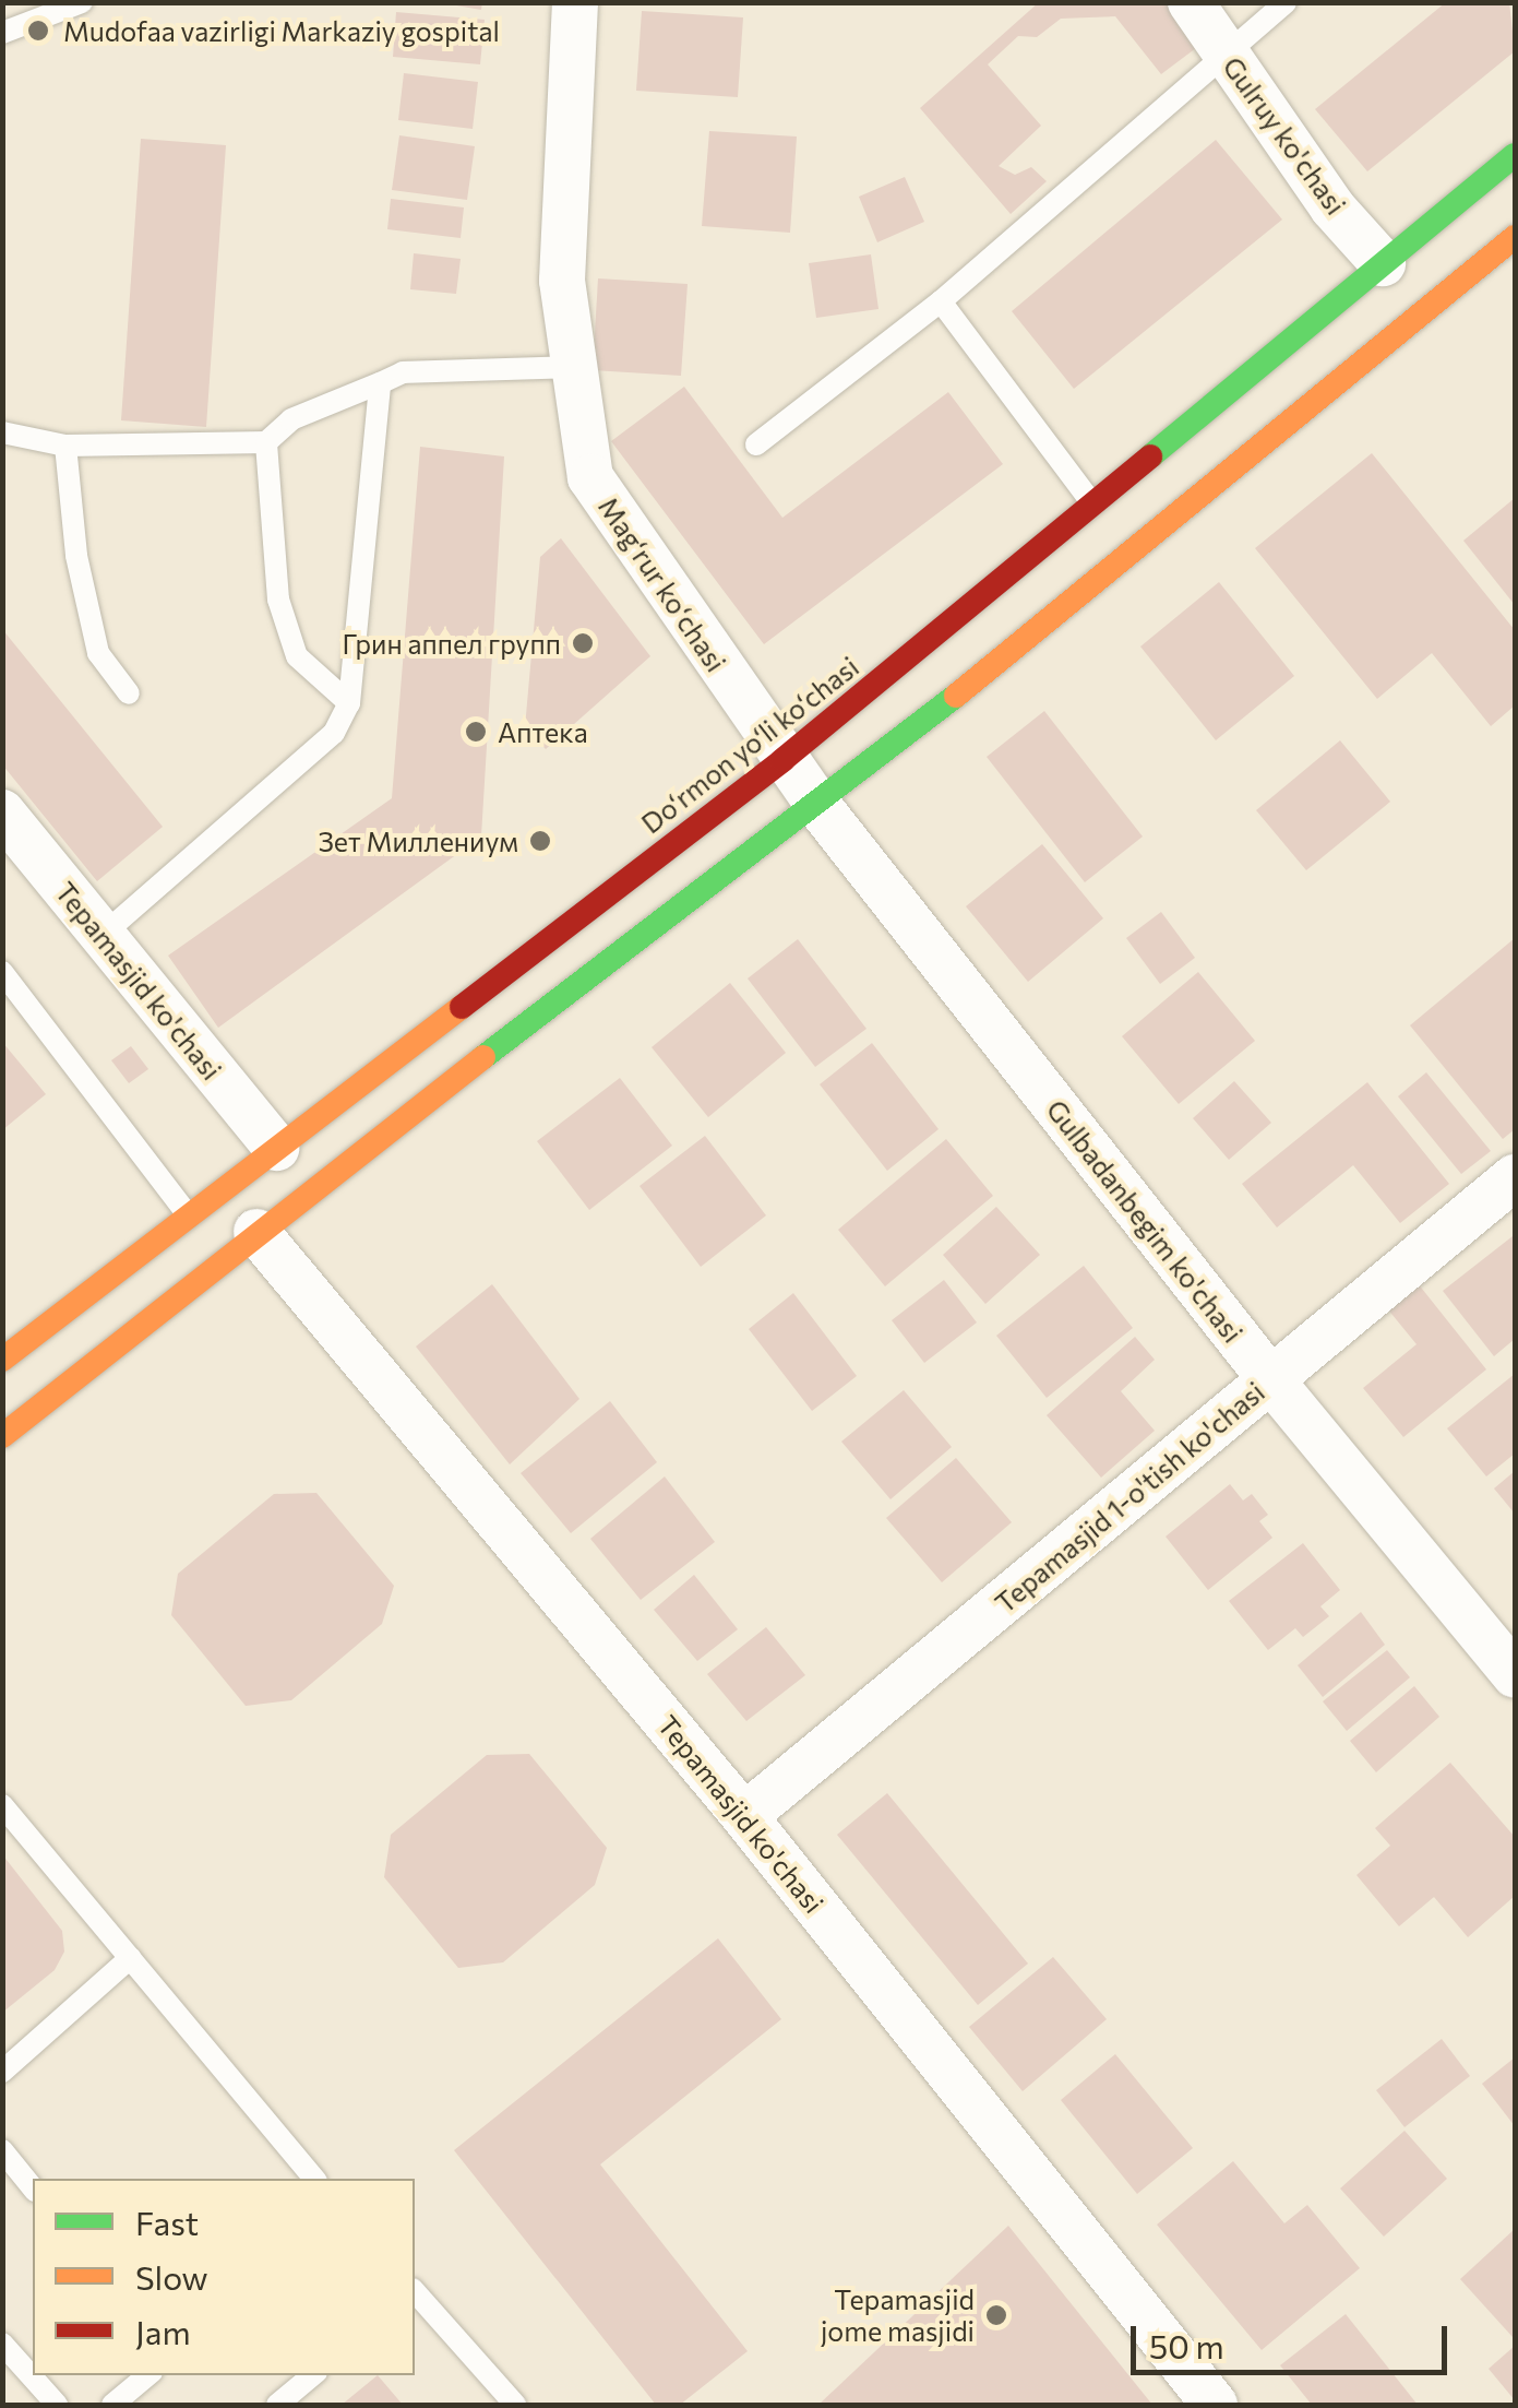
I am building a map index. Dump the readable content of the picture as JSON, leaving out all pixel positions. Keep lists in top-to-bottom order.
{
  "streets": {
    "main road": ["Do‘rmon yo‘li ko‘chasi"],
    "street": [
      "Gulruy ko'chasi",
      "Magʻrur koʻchasi",
      "Tepamasjid ko'chasi",
      "Gulbadanbegim ko'chasi",
      "Tepamasjid 1-o'tish ko'chasi"
    ]
  },
  "crossings": [
    ["Gulruy ko'chasi", "Do‘rmon yo‘li ko‘chasi"],
    ["Magʻrur koʻchasi", "Do‘rmon yo‘li ko‘chasi"],
    ["Magʻrur koʻchasi", "Gulbadanbegim ko'chasi"],
    ["Do‘rmon yo‘li ko‘chasi", "Tepamasjid ko'chasi"],
    ["Do‘rmon yo‘li ko‘chasi", "Gulbadanbegim ko'chasi"],
    ["Tepamasjid ko'chasi", "Tepamasjid 1-o'tish ko'chasi"],
    ["Gulbadanbegim ko'chasi", "Tepamasjid 1-o'tish ko'chasi"]
  ],
  "places": [
    "Mudofaa vazirligi Markaziy gospital",
    "Грин аппел групп",
    "Аптека",
    "Зет Миллениум",
    "Tepamasjid jome masjidi"
  ],
  "legend": ["Fast", "Slow", "Jam"],
  "scale_bar": "50 m"
}
